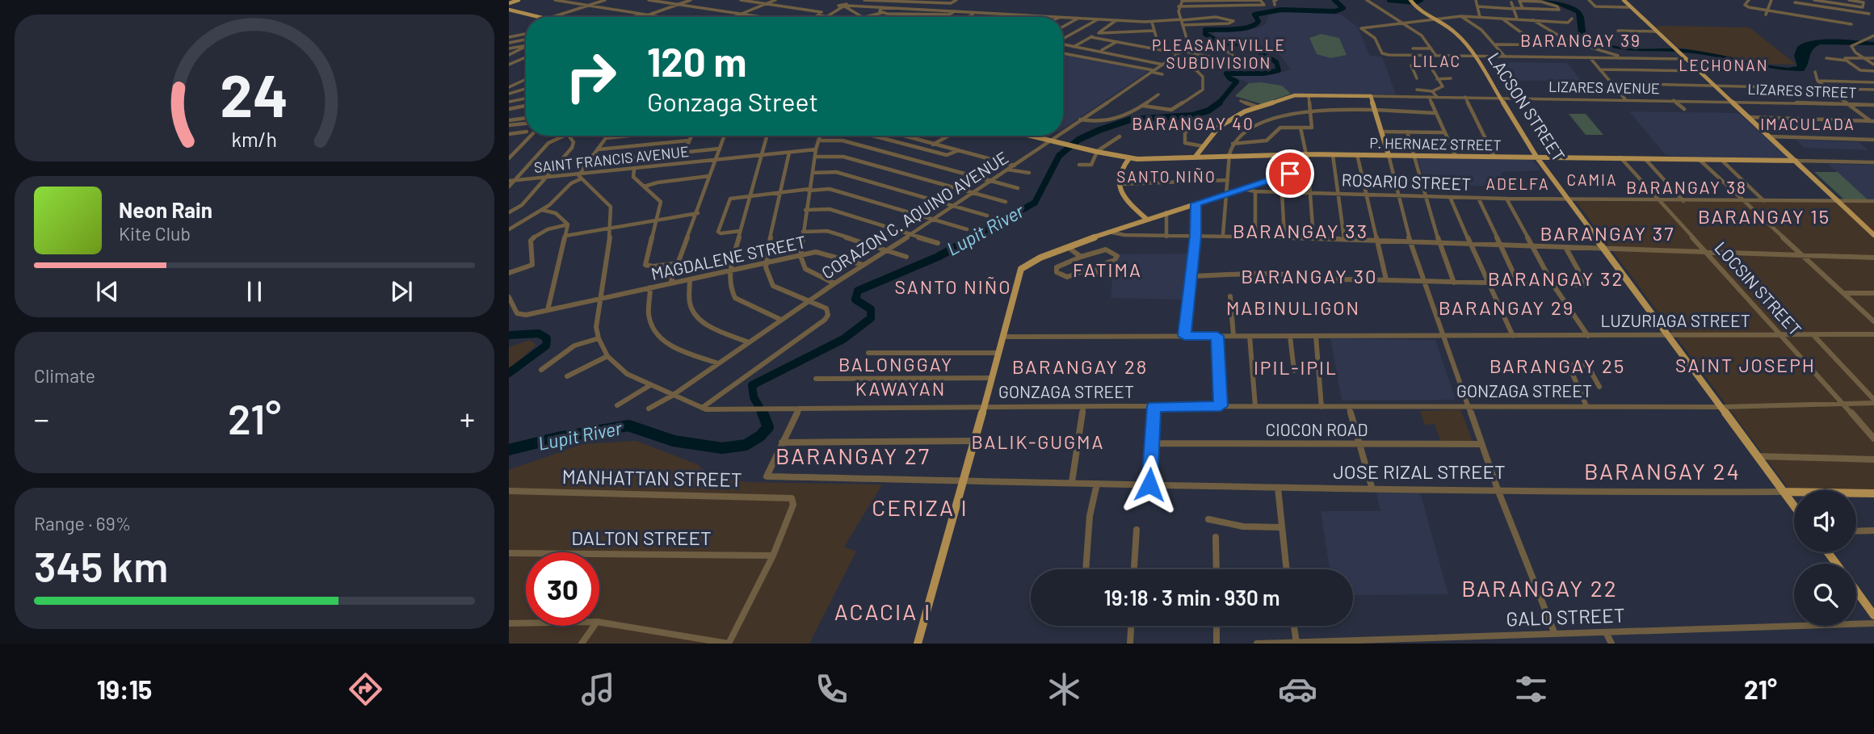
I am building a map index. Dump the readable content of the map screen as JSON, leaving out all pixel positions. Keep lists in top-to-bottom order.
{
  "streets": {
    "main road": ["LACSON STREET", "P. HERNAEZ STREET", "JOSE RIZAL STREET"],
    "street": [
      "LIZARES AVENUE",
      "LIZARES STREET",
      "SAINT FRANCIS AVENUE",
      "ROSARIO STREET",
      "CORAZON C. AQUINO AVENUE",
      "MAGDALENE STREET",
      "LOCSIN STREET",
      "LUZURIAGA STREET",
      "GONZAGA STREET",
      "CIOCON ROAD",
      "MANHATTAN STREET",
      "DALTON STREET",
      "GALO STREET"
    ]
  },
  "crossings": [
    ["LIZARES AVENUE", "LIZARES STREET"],
    ["LIZARES AVENUE", "LACSON STREET"],
    ["LACSON STREET", "P. HERNAEZ STREET"],
    ["LACSON STREET", "ROSARIO STREET"],
    ["LACSON STREET", "LUZURIAGA STREET"],
    ["LACSON STREET", "GONZAGA STREET"],
    ["LACSON STREET", "JOSE RIZAL STREET"],
    ["P. HERNAEZ STREET", "CORAZON C. AQUINO AVENUE"],
    ["P. HERNAEZ STREET", "LOCSIN STREET"],
    ["SAINT FRANCIS AVENUE", "GONZAGA STREET"],
    ["ROSARIO STREET", "LOCSIN STREET"],
    ["CORAZON C. AQUINO AVENUE", "MAGDALENE STREET"],
    ["CORAZON C. AQUINO AVENUE", "GONZAGA STREET"],
    ["MAGDALENE STREET", "GONZAGA STREET"],
    ["LOCSIN STREET", "LUZURIAGA STREET"],
    ["LOCSIN STREET", "GONZAGA STREET"],
    ["MANHATTAN STREET", "DALTON STREET"]
  ],
  "districts": [
    "BARANGAY 39",
    "PLEASANTVILLE SUBDIVISION",
    "LILAC",
    "LECHONAN",
    "BARANGAY 40",
    "IMACULADA",
    "SANTO NIÑO",
    "CAMIA",
    "ADELFA",
    "BARANGAY 38",
    "BARANGAY 15",
    "BARANGAY 33",
    "BARANGAY 37",
    "FATIMA",
    "BARANGAY 30",
    "BARANGAY 32",
    "SANTO NIÑO",
    "MABINULIGON",
    "BARANGAY 29",
    "BALONGGAY",
    "SAINT JOSEPH",
    "BARANGAY 25",
    "BARANGAY 28",
    "IPIL-IPIL",
    "KAWAYAN",
    "BALIK-GUGMA",
    "BARANGAY 27",
    "BARANGAY 24",
    "CERIZA I",
    "BARANGAY 22",
    "ACACIA I"
  ],
  "water": ["Lupit River"],
  "page": {
    "turn": ["120 m", "Gonzaga Street"],
    "song": ["Neon Rain", "Kite Club"],
    "tile": [
      "Climate",
      ["Range · 69%", "345 km"]
    ],
    "heat": ["−", "21°", "+"],
    "limit": "30",
    "trip": "19:18 · 3 min · 930 m",
    "tabs": ["19:15", "21°"],
    "gauge": ["24", "km/h"]
  }
}
